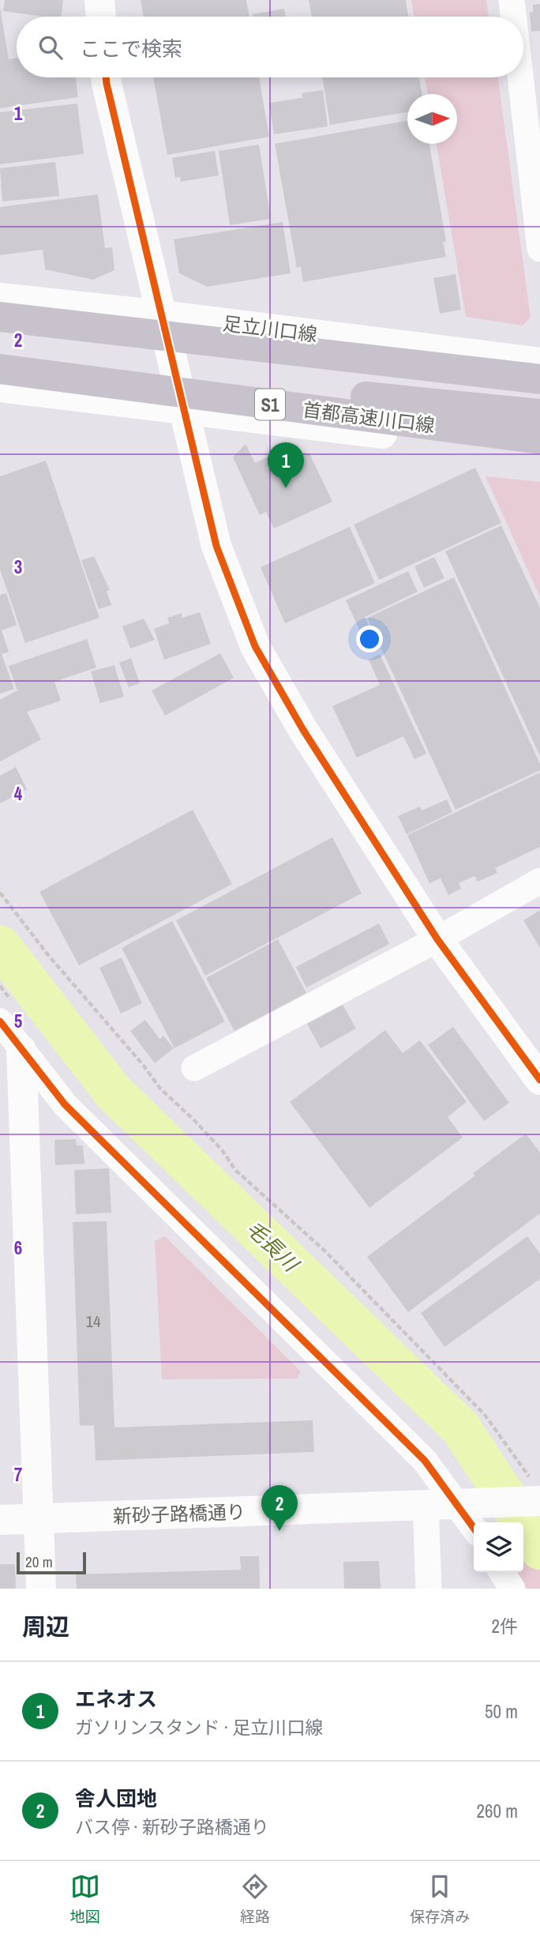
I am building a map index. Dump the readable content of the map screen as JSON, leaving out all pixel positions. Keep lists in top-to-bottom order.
{
  "streets": {
    "highway": ["S1", "首都高速川口線"],
    "street": ["足立川口線", "新砂子路橋通り"]
  },
  "water": ["毛長川"],
  "house_numbers": ["14"],
  "scale_bar": "20 m",
  "north": "right",
  "page": {
    "search": "ここで検索",
    "pins": ["1", "2"],
    "scale": "20 m",
    "heading": ["周辺", "2件"],
    "list": [
      {
        "mark": "1",
        "name": "エネオス",
        "note": "ガソリンスタンド · 足立川口線",
        "value": "50 m"
      },
      {
        "mark": "2",
        "name": "舎人団地",
        "note": "バス停 · 新砂子路橋通り",
        "value": "260 m"
      }
    ],
    "nav": ["地図", "経路", "保存済み"]
  },
  "grid": {
    "rows": [
      "1",
      "2",
      "3",
      "4",
      "5",
      "6",
      "7"
    ]
  }
}
